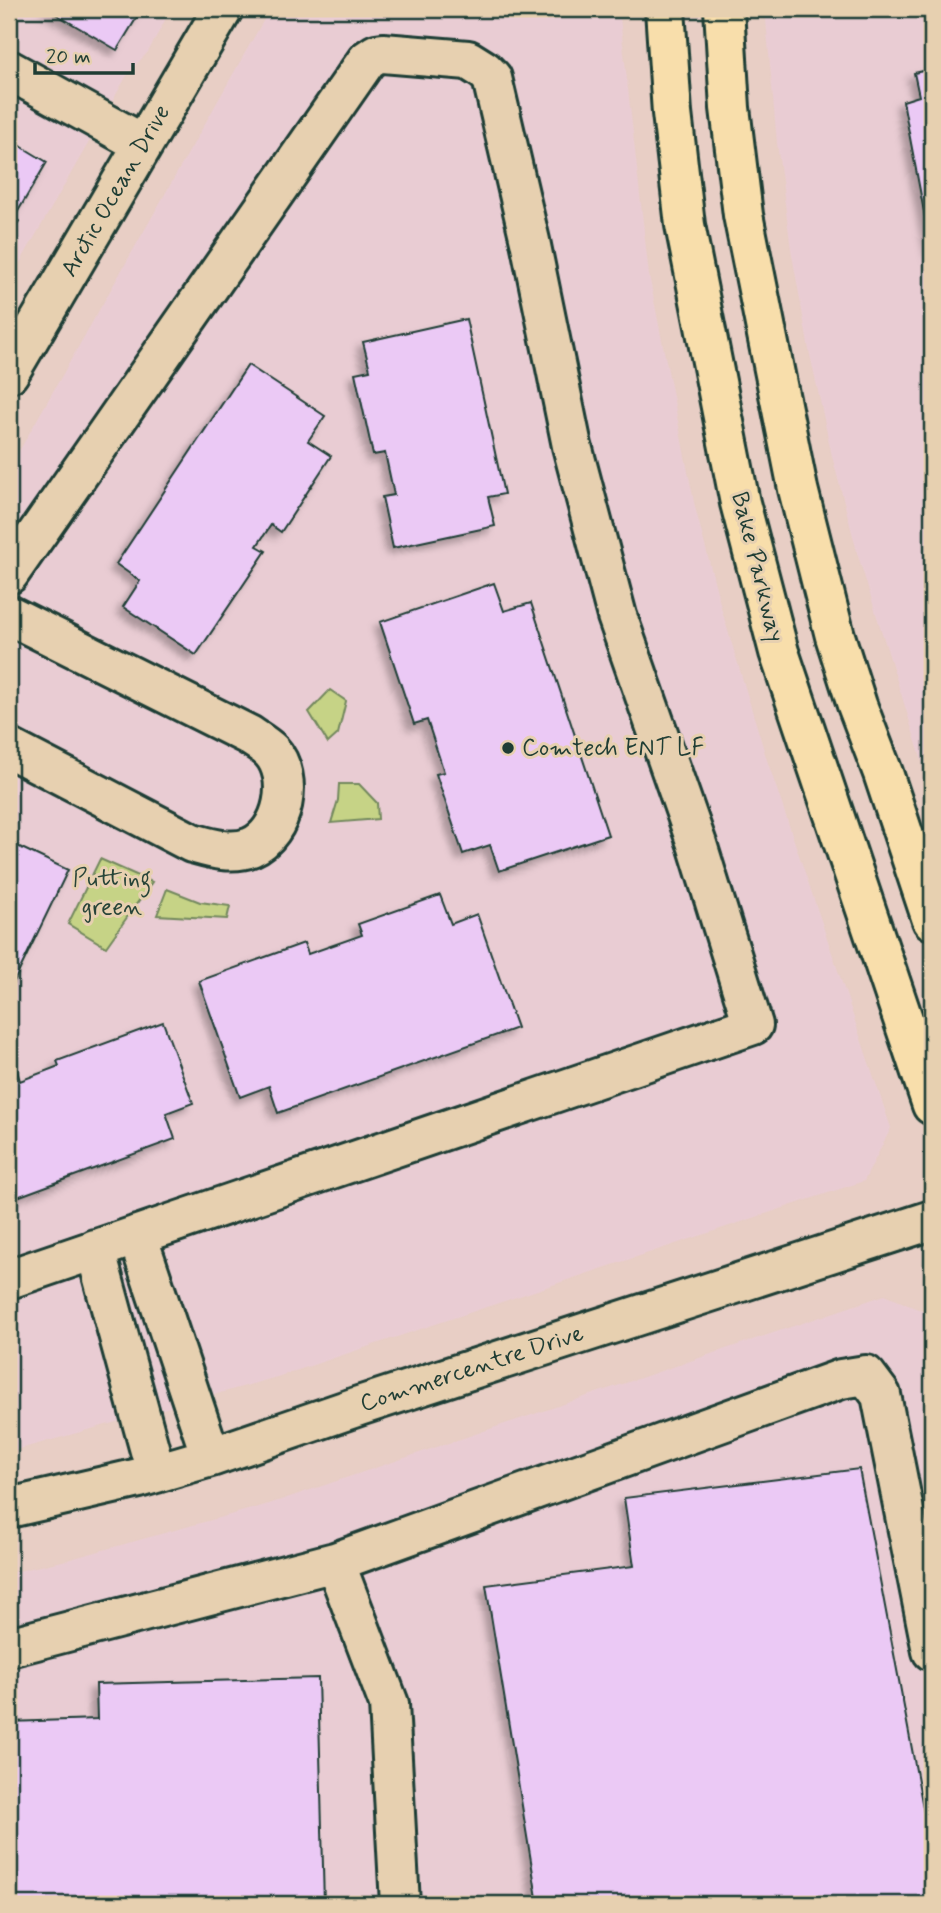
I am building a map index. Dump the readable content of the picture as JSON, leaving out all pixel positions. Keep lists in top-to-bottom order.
{
  "streets": {
    "main road": ["Bake Parkway"],
    "street": ["Arctic Ocean Drive", "Commercentre Drive"]
  },
  "parks": ["Putting green"],
  "places": ["Comtech ENT LF"],
  "scale_bar": "20 m"
}
